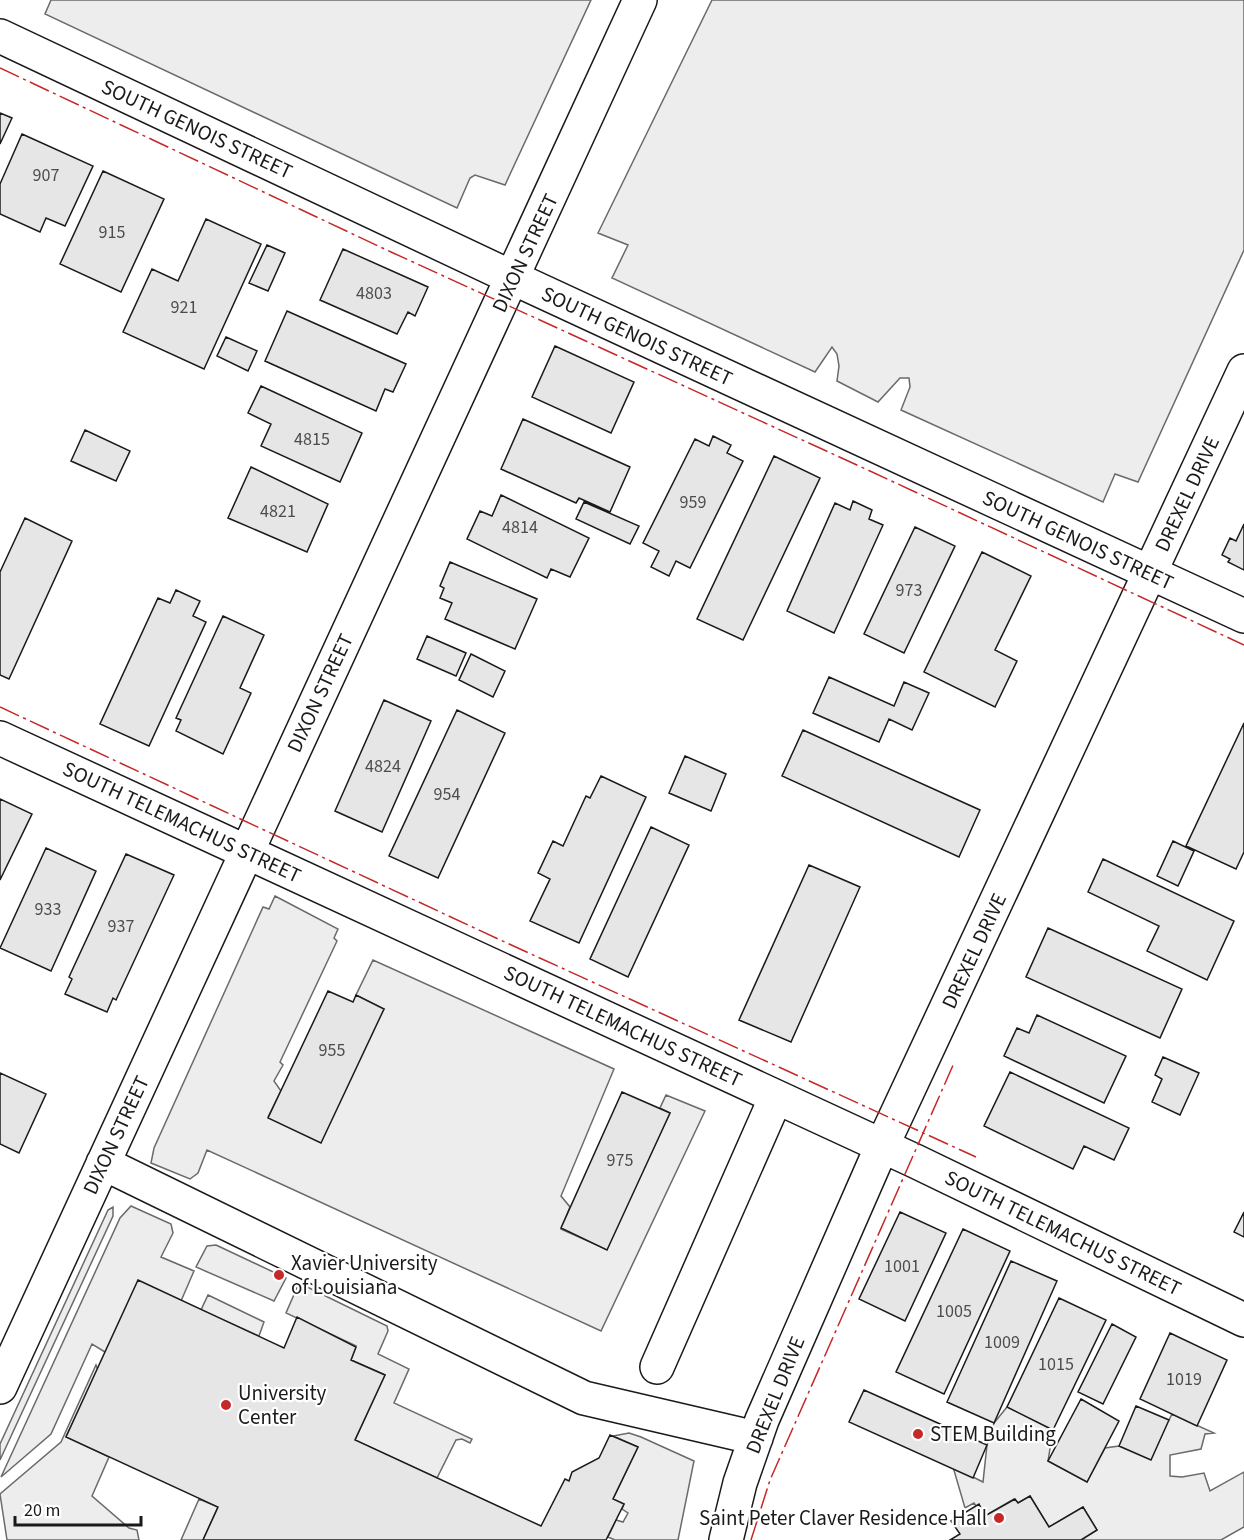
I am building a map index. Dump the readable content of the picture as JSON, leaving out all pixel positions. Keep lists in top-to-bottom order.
{
  "streets": {
    "street": [
      "SOUTH GENOIS STREET",
      "DIXON STREET",
      "DREXEL DRIVE",
      "SOUTH TELEMACHUS STREET"
    ]
  },
  "crossings": [
    ["SOUTH GENOIS STREET", "DIXON STREET"],
    ["SOUTH GENOIS STREET", "DREXEL DRIVE"],
    ["DIXON STREET", "SOUTH TELEMACHUS STREET"],
    ["DREXEL DRIVE", "SOUTH TELEMACHUS STREET"]
  ],
  "places": [
    "Xavier University of Louisiana",
    "University Center",
    "STEM Building",
    "Saint Peter Claver Residence Hall"
  ],
  "house_numbers": [
    "907",
    "915",
    "4803",
    "921",
    "4815",
    "959",
    "4821",
    "4814",
    "973",
    "4824",
    "954",
    "933",
    "937",
    "955",
    "975",
    "1001",
    "1005",
    "1009",
    "1015",
    "1019"
  ],
  "scale_bar": "20 m"
}
